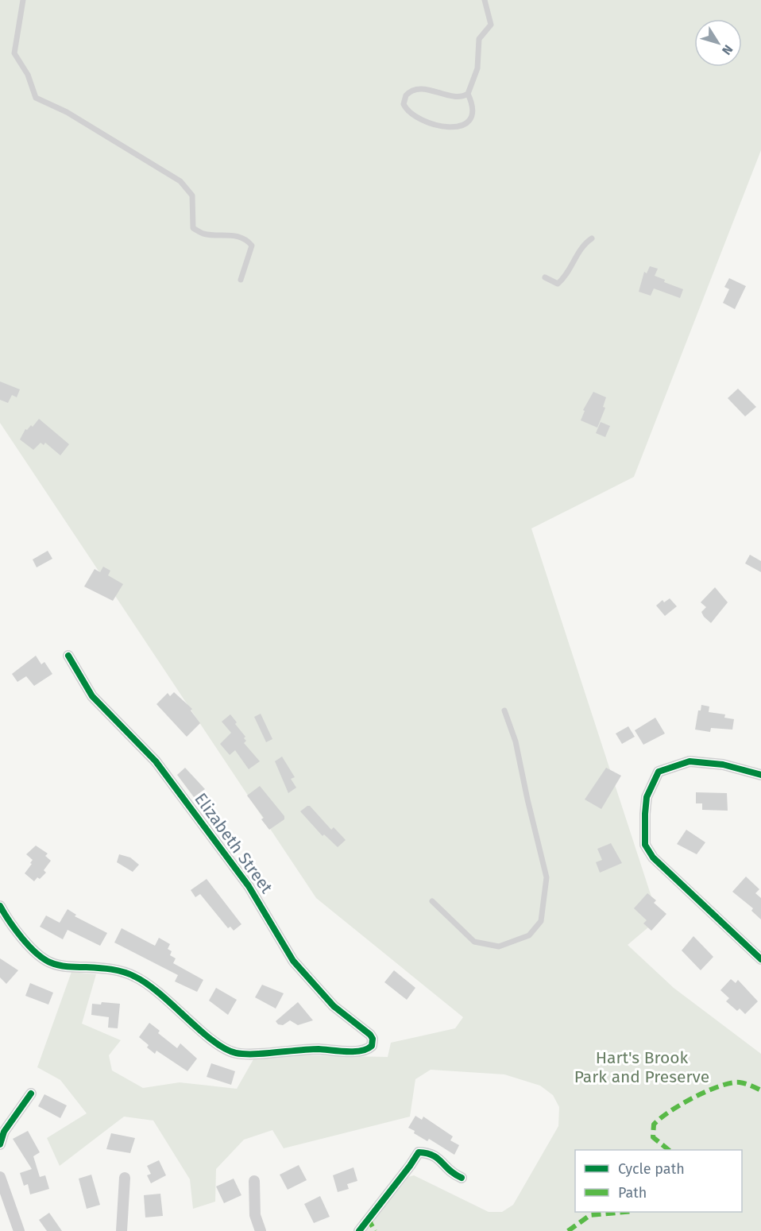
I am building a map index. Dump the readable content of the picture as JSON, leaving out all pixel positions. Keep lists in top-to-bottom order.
{
  "streets": {
    "street": ["Elizabeth Street"]
  },
  "parks": ["Hart's Brook Park and Preserve"],
  "legend": ["Cycle path", "Path"],
  "north": "bottom right"
}
